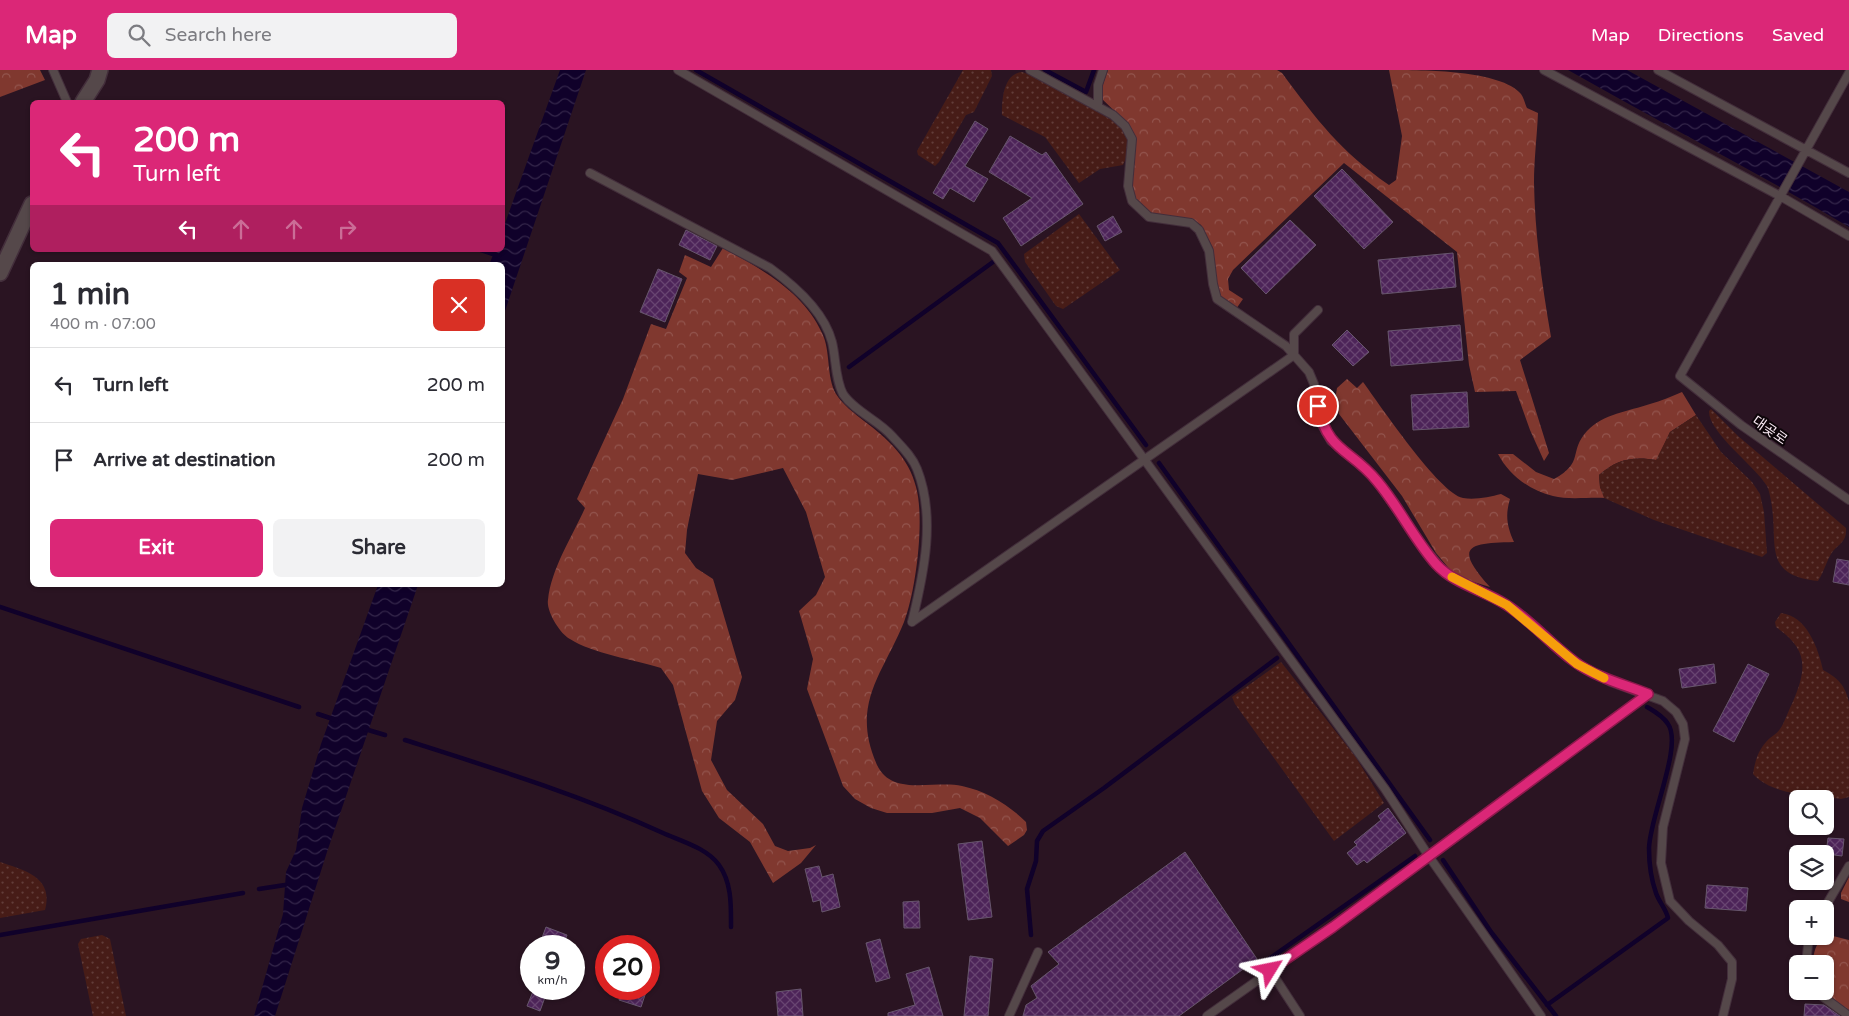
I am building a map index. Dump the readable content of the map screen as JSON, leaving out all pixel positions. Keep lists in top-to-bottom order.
{
  "streets": {
    "lane": ["대곶로"]
  },
  "page": {
    "header": "Map",
    "search": "Search here",
    "nav": ["Map", "Directions", "Saved"],
    "turn": ["200 m", "Turn left"],
    "heading": ["1 min", "400 m · 07:00"],
    "list": [
      {
        "name": "Turn left",
        "value": "200 m"
      },
      {
        "name": "Arrive at destination",
        "value": "200 m"
      }
    ],
    "buttons": ["Exit", "Share"],
    "map_buttons": ["+", "−"],
    "speed": "9 km/h",
    "limit": "20"
  }
}
